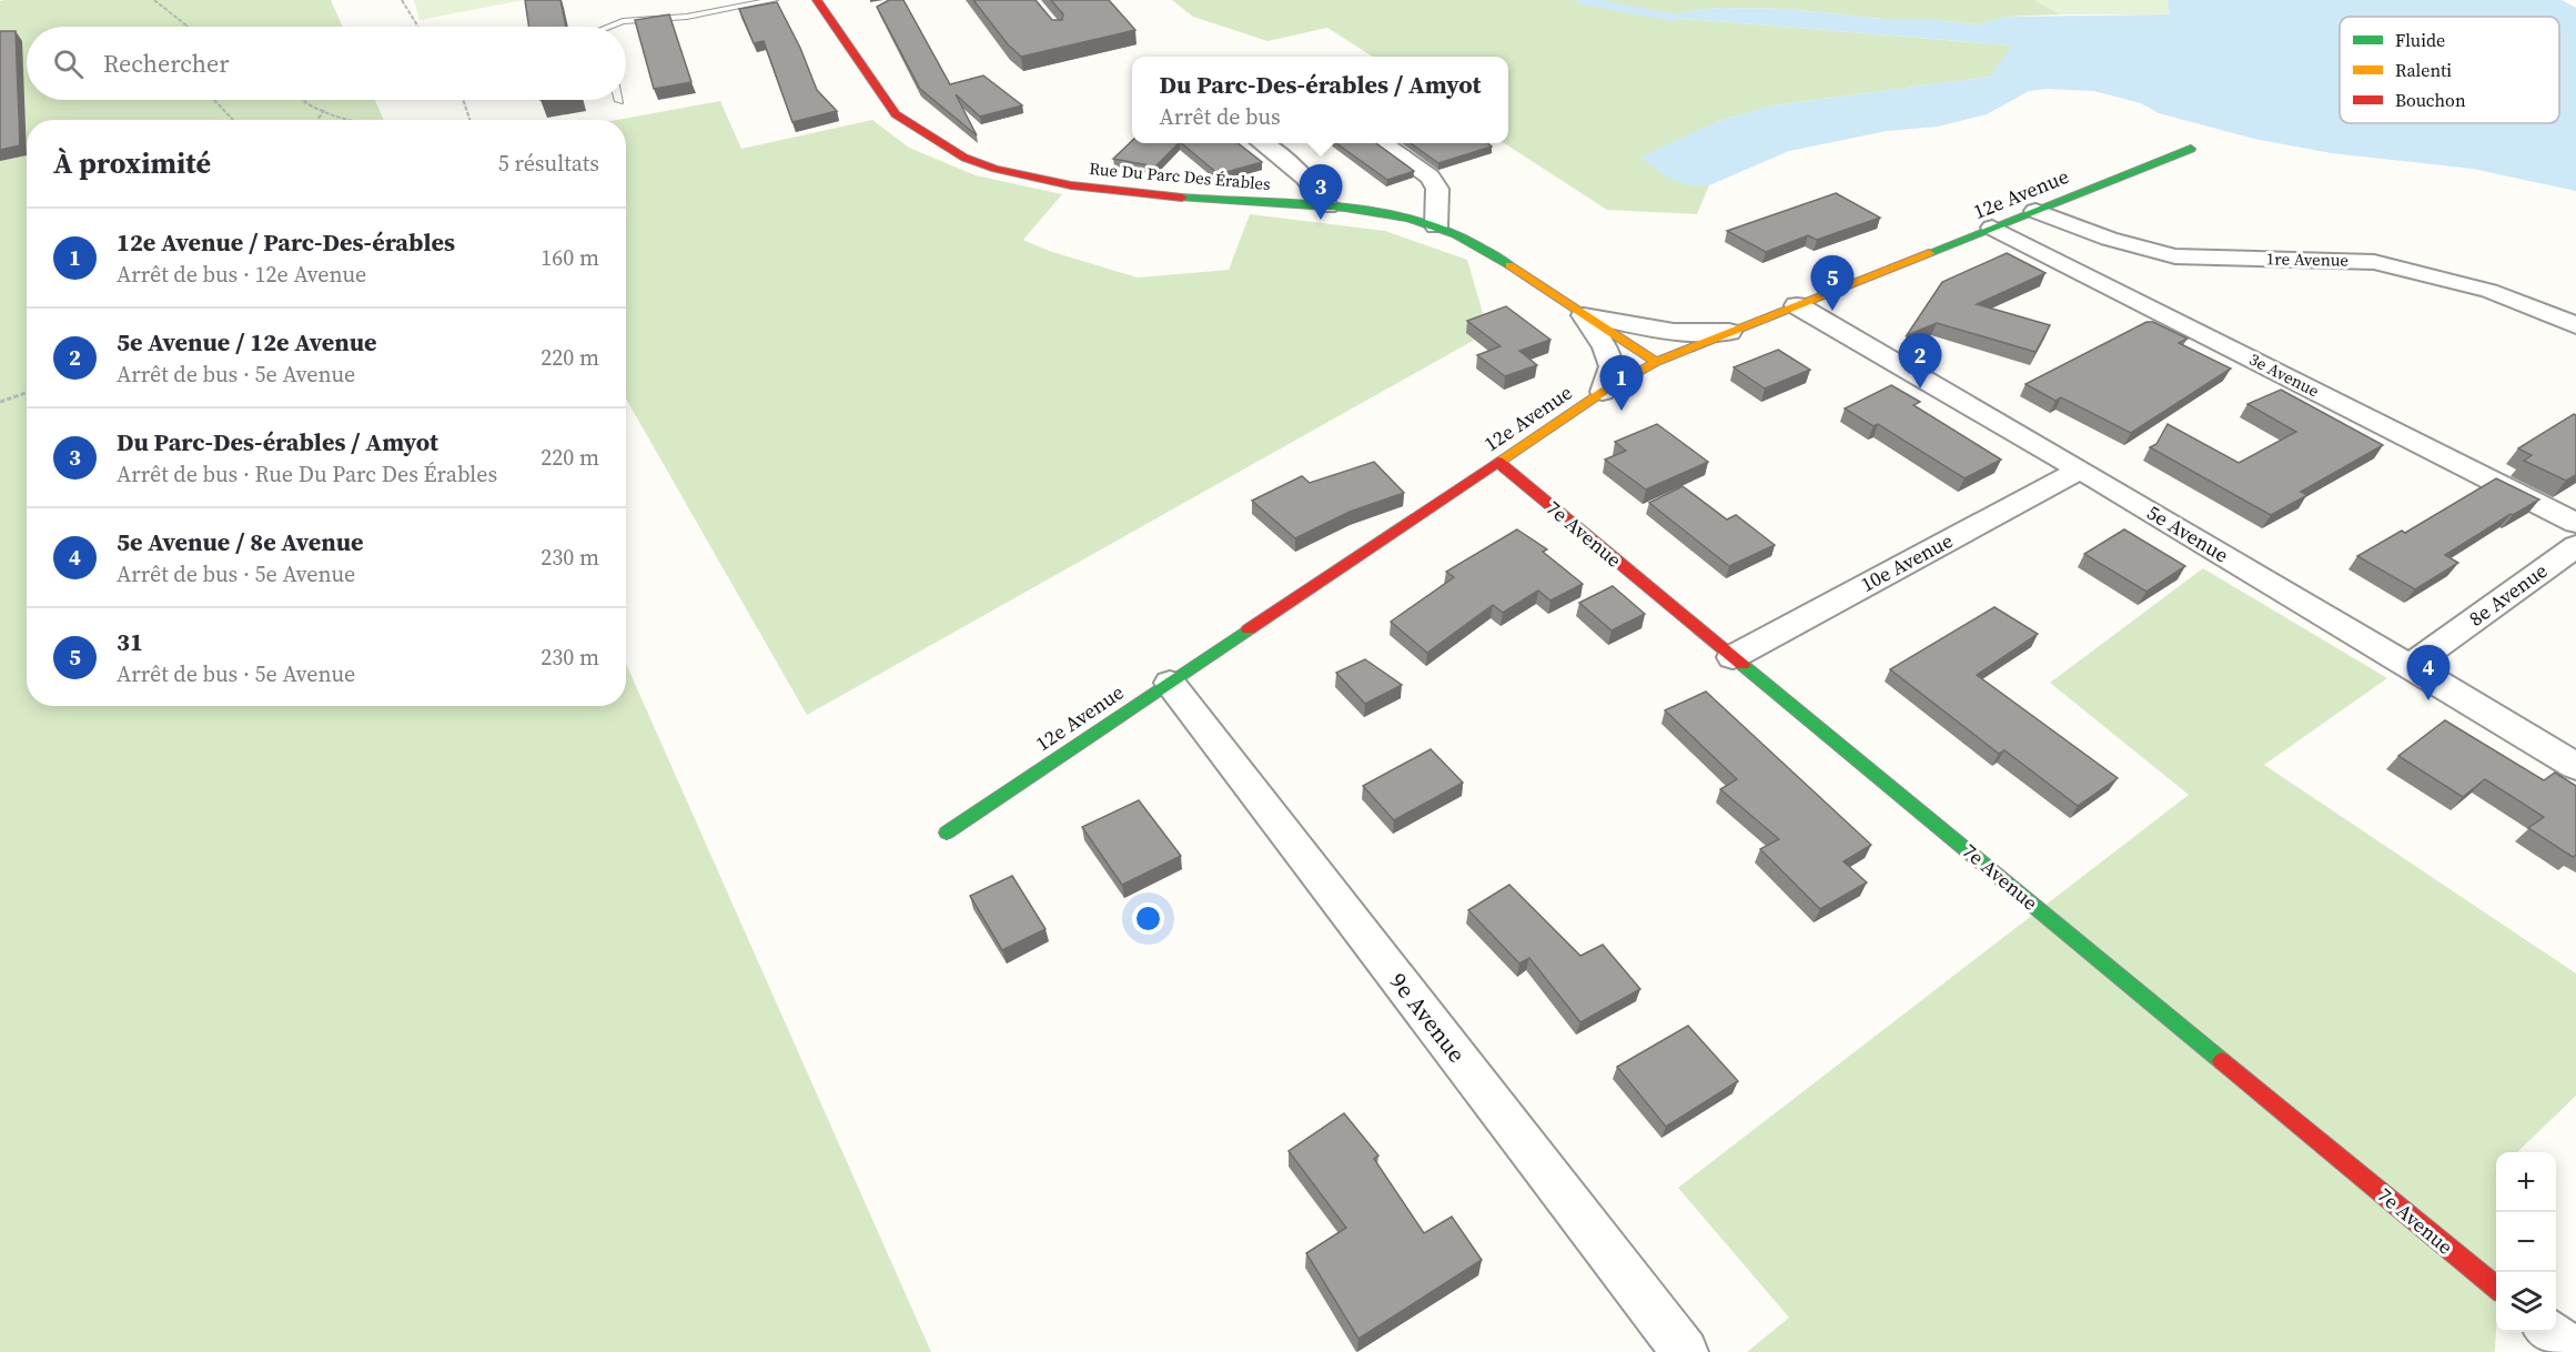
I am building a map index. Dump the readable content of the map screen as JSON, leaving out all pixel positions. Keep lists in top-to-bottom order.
{
  "streets": {
    "street": [
      "Rue Du Parc Des Érables",
      "12e Avenue",
      "1re Avenue",
      "3e Avenue",
      "7e Avenue",
      "5e Avenue",
      "10e Avenue",
      "8e Avenue",
      "9e Avenue"
    ]
  },
  "crossings": [
    ["Rue Du Parc Des Érables", "12e Avenue"],
    ["12e Avenue", "1re Avenue"],
    ["12e Avenue", "3e Avenue"],
    ["12e Avenue", "7e Avenue"],
    ["12e Avenue", "5e Avenue"],
    ["12e Avenue", "9e Avenue"],
    ["7e Avenue", "10e Avenue"],
    ["5e Avenue", "10e Avenue"],
    ["5e Avenue", "8e Avenue"]
  ],
  "legend": ["Fluide", "Ralenti", "Bouchon"],
  "page": {
    "search": "Rechercher",
    "popup": ["Du Parc-Des-érables / Amyot", "Arrêt de bus"],
    "heading": ["À proximité", "5 résultats"],
    "pins": [
      "3",
      "5",
      "2",
      "1",
      "4"
    ],
    "list": [
      {
        "mark": "1",
        "name": "12e Avenue / Parc-Des-érables",
        "note": "Arrêt de bus · 12e Avenue",
        "value": "160 m"
      },
      {
        "mark": "2",
        "name": "5e Avenue / 12e Avenue",
        "note": "Arrêt de bus · 5e Avenue",
        "value": "220 m"
      },
      {
        "mark": "3",
        "name": "Du Parc-Des-érables / Amyot",
        "note": "Arrêt de bus · Rue Du Parc Des Érables",
        "value": "220 m"
      },
      {
        "mark": "4",
        "name": "5e Avenue / 8e Avenue",
        "note": "Arrêt de bus · 5e Avenue",
        "value": "230 m"
      },
      {
        "mark": "5",
        "name": "31",
        "note": "Arrêt de bus · 5e Avenue",
        "value": "230 m"
      }
    ],
    "map_buttons": ["+", "−"]
  }
}
